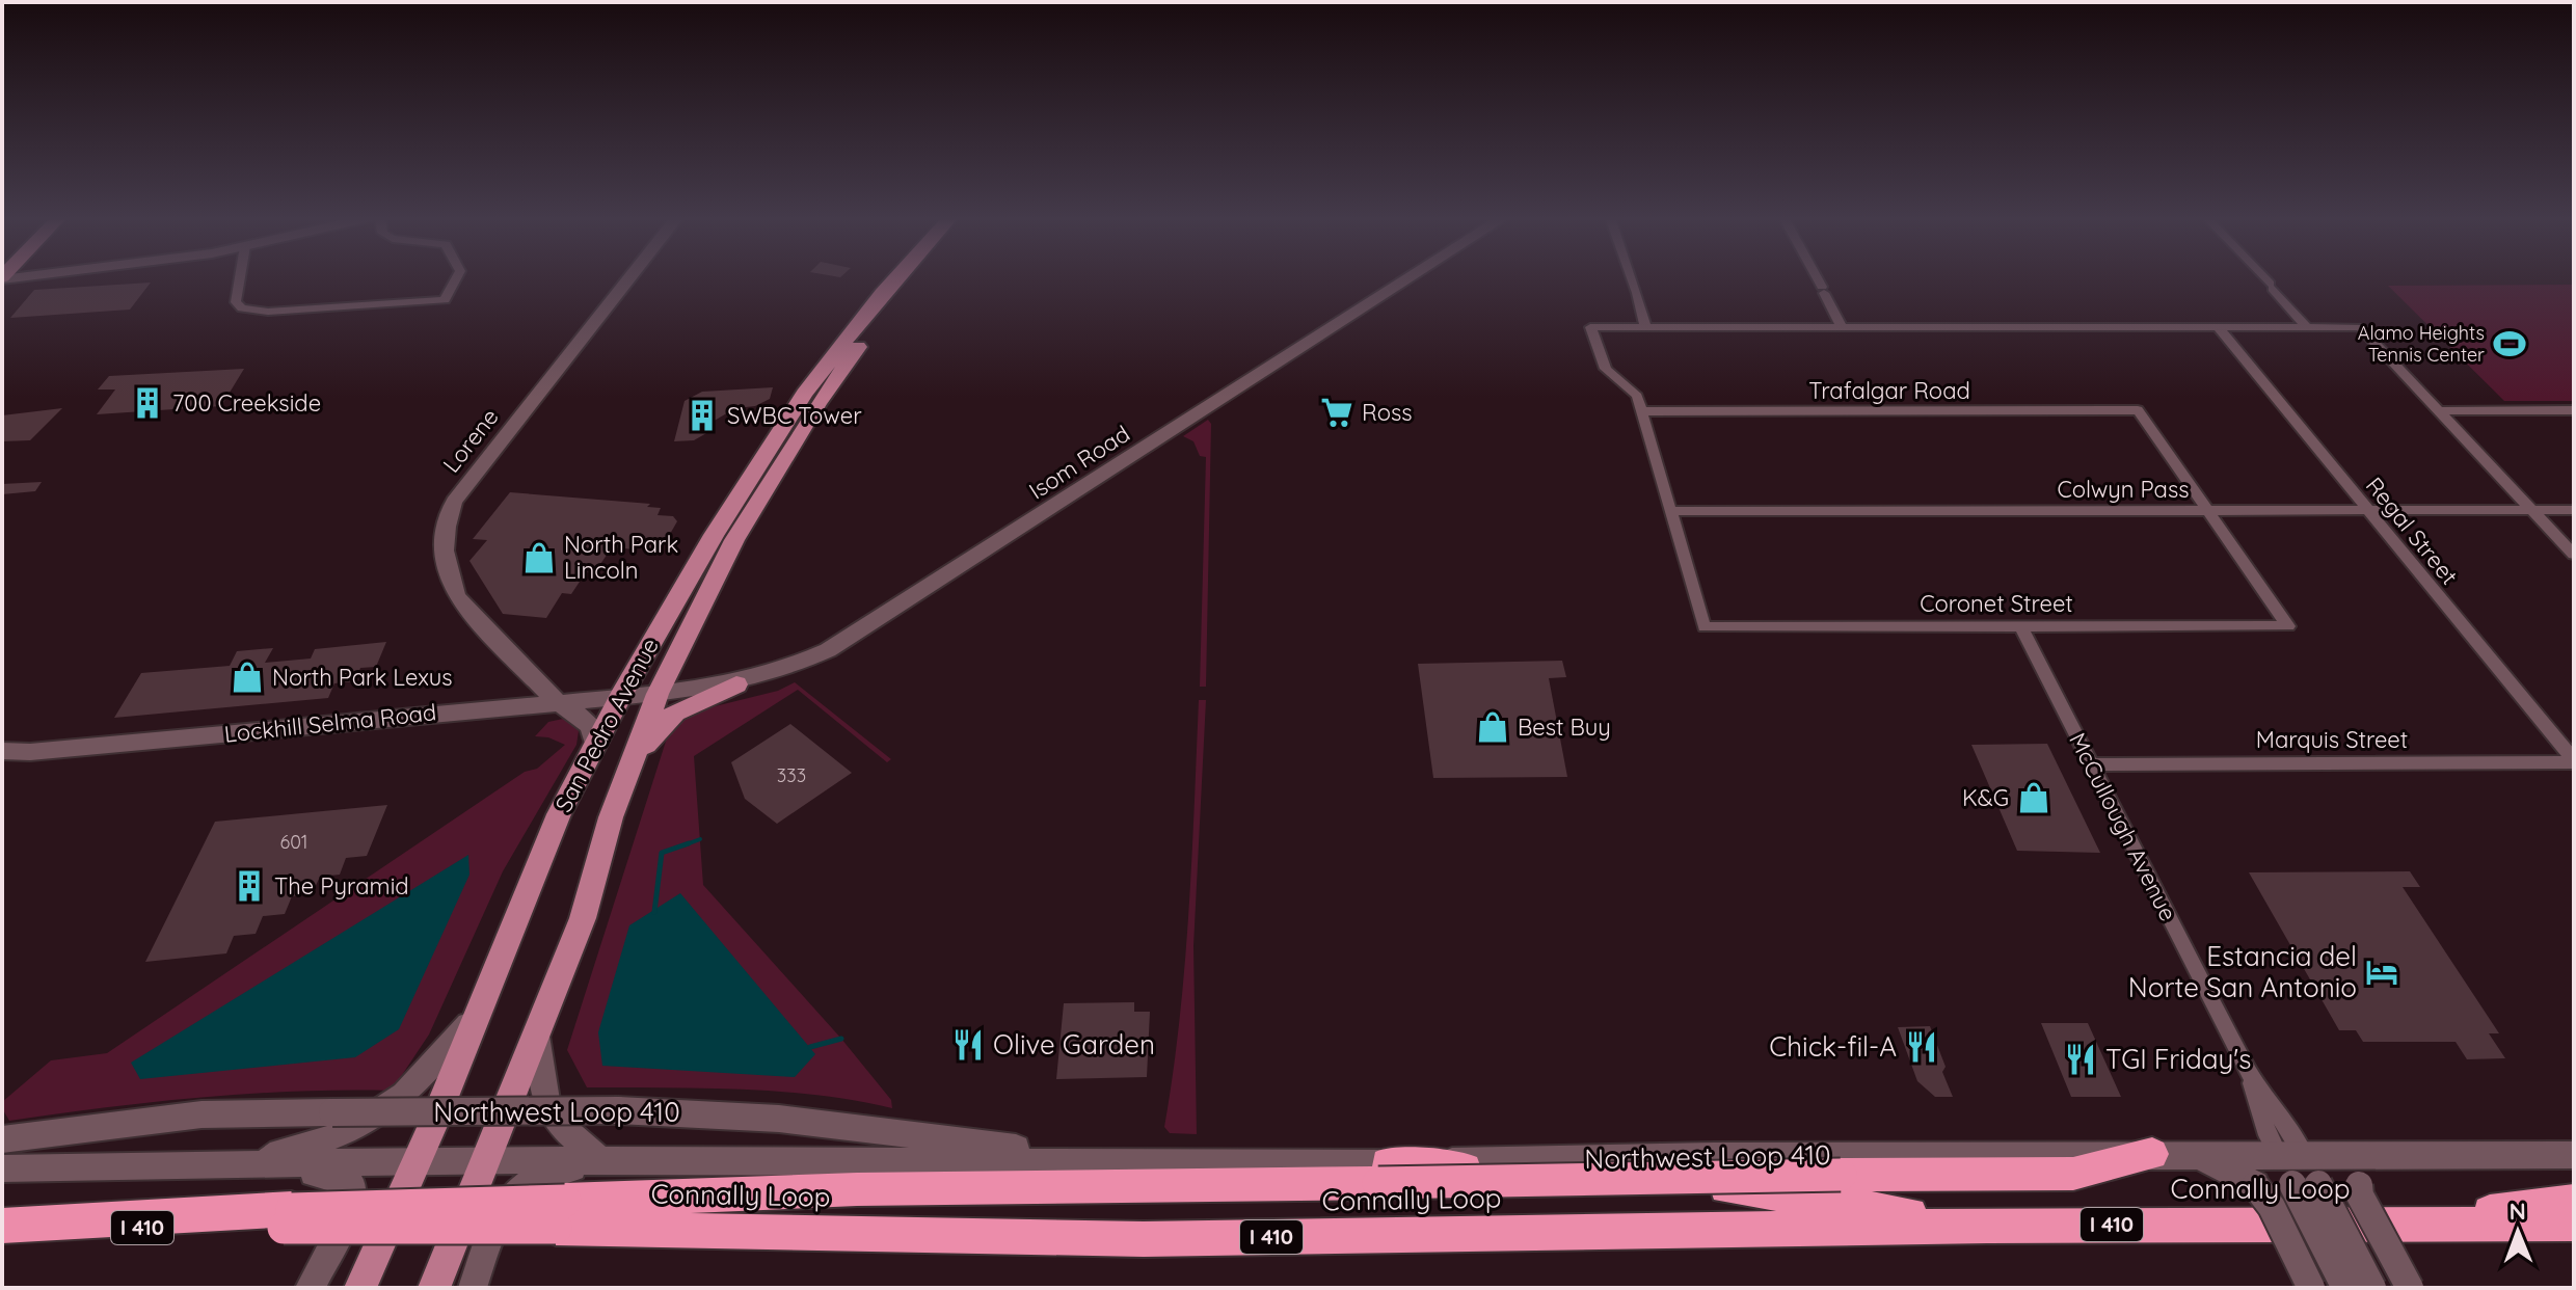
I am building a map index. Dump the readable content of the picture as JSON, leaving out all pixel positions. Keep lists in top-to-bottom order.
{
  "streets": {
    "highway": ["Connally Loop", "I 410"],
    "main road": [
      "Lorene",
      "Isom Road",
      "Lockhill Selma Road",
      "San Pedro Avenue",
      "McCullough Avenue",
      "Northwest Loop 410"
    ],
    "street": [
      "Trafalgar Road",
      "Colwyn Pass",
      "Regal Street",
      "Coronet Street",
      "Marquis Street"
    ]
  },
  "crossings": [
    ["Trafalgar Road", "Colwyn Pass"],
    ["Trafalgar Road", "Coronet Street"],
    ["Lorene", "Lockhill Selma Road"],
    ["Lorene", "San Pedro Avenue"],
    ["Isom Road", "Lockhill Selma Road"],
    ["Isom Road", "San Pedro Avenue"],
    ["Colwyn Pass", "Regal Street"],
    ["Colwyn Pass", "Coronet Street"],
    ["Regal Street", "Marquis Street"],
    ["Coronet Street", "McCullough Avenue"],
    ["Lockhill Selma Road", "San Pedro Avenue"],
    ["San Pedro Avenue", "Northwest Loop 410"],
    ["Marquis Street", "McCullough Avenue"],
    ["McCullough Avenue", "Northwest Loop 410"]
  ],
  "places": {
    "sports": ["Alamo Heights Tennis Center"],
    "building": ["700 Creekside", "SWBC Tower", "The Pyramid"],
    "supermarket": ["Ross"],
    "shop": [
      "North Park Lincoln",
      "North Park Lexus",
      "Best Buy",
      "K&G"
    ],
    "hotel": ["Estancia del Norte San Antonio"],
    "restaurant": ["Olive Garden", "Chick-fil-A", "TGI Friday's"]
  },
  "house_numbers": ["333", "601"],
  "north": "top"
}
